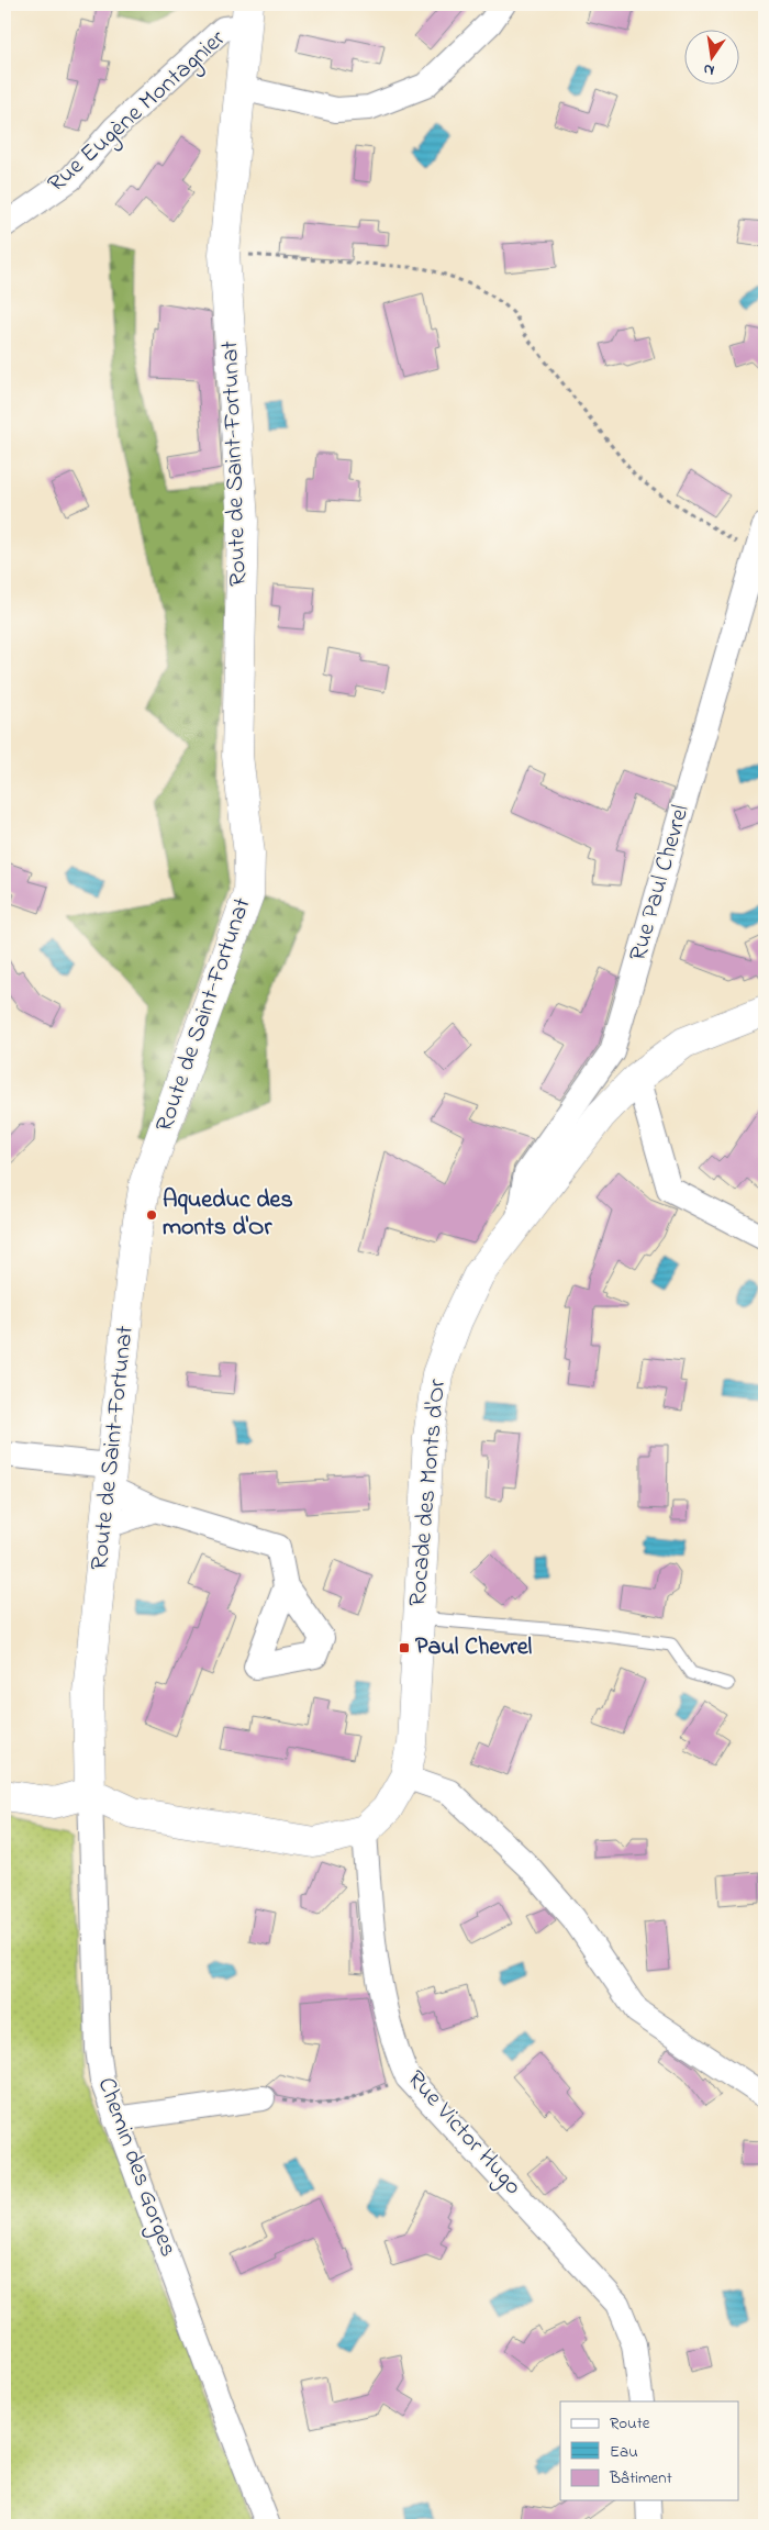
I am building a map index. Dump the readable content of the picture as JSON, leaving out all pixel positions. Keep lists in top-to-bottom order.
{
  "streets": {
    "street": [
      "Rue Eugène Montagnier",
      "Route de Saint-Fortunat",
      "Rue Paul Chevrel",
      "Rocade des Monts d'Or",
      "Rue Victor Hugo",
      "Chemin des Gorges"
    ]
  },
  "crossings": [
    ["Rue Eugène Montagnier", "Route de Saint-Fortunat"],
    ["Route de Saint-Fortunat", "Chemin des Gorges"],
    ["Rue Paul Chevrel", "Rocade des Monts d'Or"],
    ["Rocade des Monts d'Or", "Rue Victor Hugo"]
  ],
  "places": {
    "other": ["Aqueduc des monts d'Or"],
    "transit": ["Paul Chevrel"]
  },
  "legend": ["Route", "Eau", "Bâtiment"],
  "north": "bottom"
}
